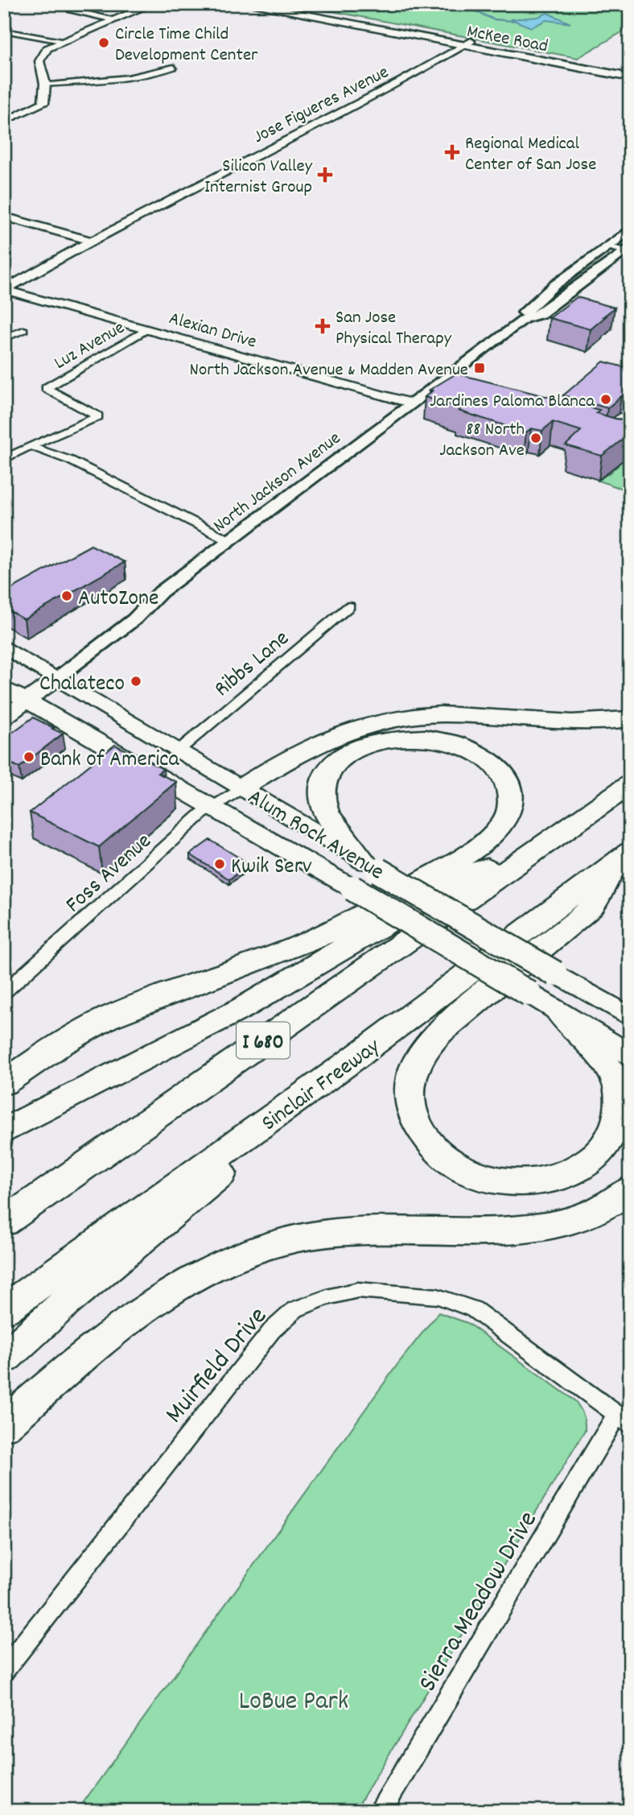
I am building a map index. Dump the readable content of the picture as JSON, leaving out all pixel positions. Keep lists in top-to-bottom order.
{
  "streets": {
    "highway": ["I 680", "Sinclair Freeway"],
    "main road": ["McKee Road", "North Jackson Avenue", "Alum Rock Avenue"],
    "street": [
      "Jose Figueres Avenue",
      "Alexian Drive",
      "Luz Avenue",
      "Ribbs Lane",
      "Foss Avenue",
      "Muirfield Drive",
      "Sierra Meadow Drive"
    ]
  },
  "crossings": [
    ["McKee Road", "Jose Figueres Avenue"],
    ["Jose Figueres Avenue", "Alexian Drive"],
    ["Alexian Drive", "Luz Avenue"],
    ["Alexian Drive", "North Jackson Avenue"],
    ["North Jackson Avenue", "Alum Rock Avenue"],
    ["Ribbs Lane", "Alum Rock Avenue"],
    ["Alum Rock Avenue", "Foss Avenue"],
    ["Muirfield Drive", "Sierra Meadow Drive"]
  ],
  "parks": ["LoBue Park"],
  "places": {
    "other": [
      "Circle Time Child Development Center",
      "Jardines Paloma Blanca",
      "88 North Jackson Ave",
      "AutoZone",
      "Chalateco",
      "Bank of America",
      "Kwik Serv"
    ],
    "health": ["Regional Medical Center of San Jose", "Silicon Valley Internist Group", "San Jose Physical Therapy"],
    "transit": ["North Jackson Avenue & Madden Avenue"]
  }
}
